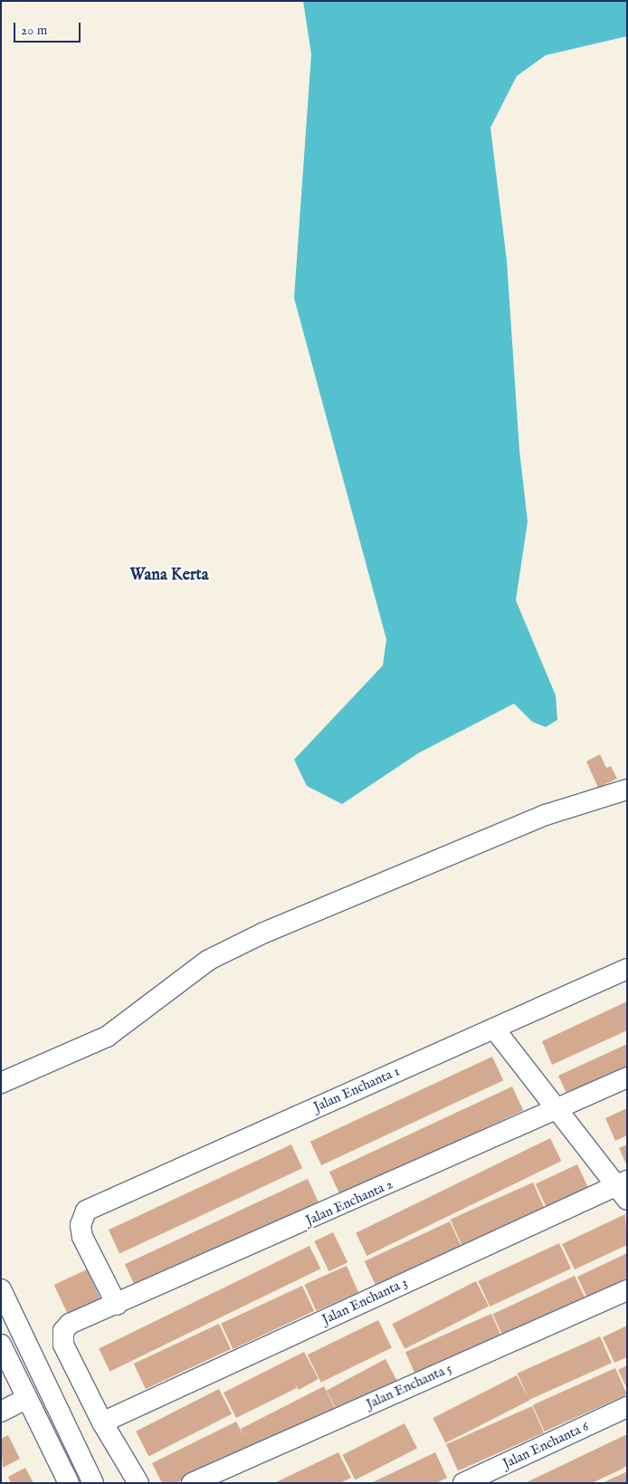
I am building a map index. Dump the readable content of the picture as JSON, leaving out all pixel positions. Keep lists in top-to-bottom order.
{
  "streets": {
    "street": [
      "Jalan Enchanta 1",
      "Jalan Enchanta 2",
      "Jalan Enchanta 3",
      "Jalan Enchanta 5",
      "Jalan Enchanta 6"
    ]
  },
  "crossings": [
    ["Jalan Enchanta 1", "Jalan Enchanta 2"],
    ["Jalan Enchanta 2", "Jalan Enchanta 3"]
  ],
  "districts": ["Wana Kerta"],
  "scale_bar": "20 m"
}
